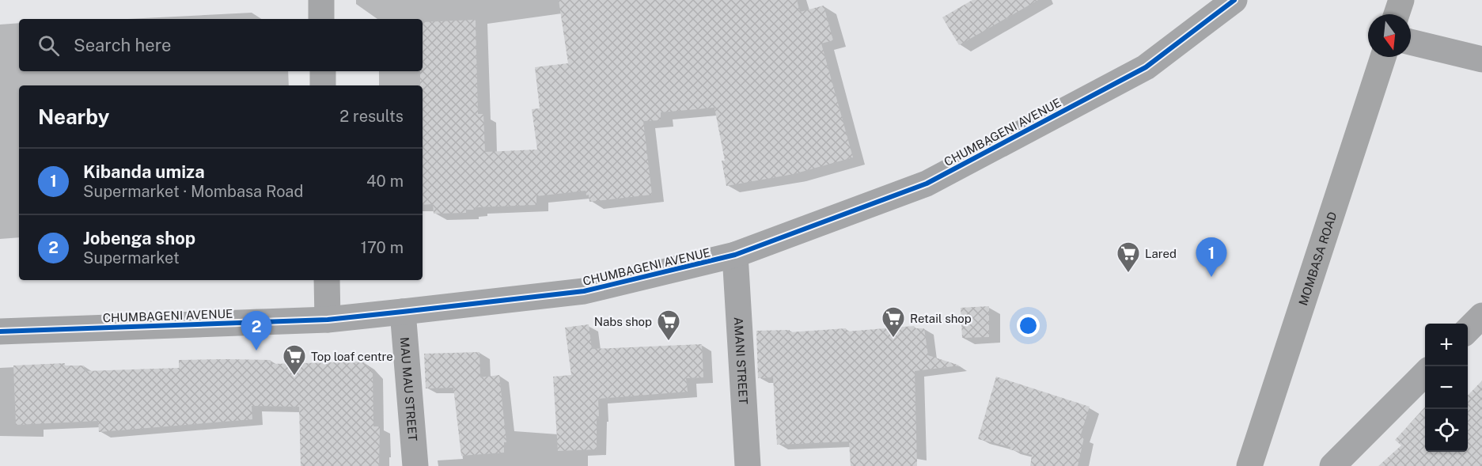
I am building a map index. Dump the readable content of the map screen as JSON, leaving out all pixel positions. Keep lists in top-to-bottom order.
{
  "streets": {
    "highway": ["MOMBASA ROAD"],
    "street": ["CHUMBAGENI AVENUE", "AMANI STREET", "MAU MAU STREET"]
  },
  "crossings": [
    ["CHUMBAGENI AVENUE", "AMANI STREET"],
    ["CHUMBAGENI AVENUE", "MAU MAU STREET"]
  ],
  "places": {
    "supermarket": [
      "Lared",
      "Retail shop",
      "Nabs shop",
      "Top loaf centre"
    ]
  },
  "north": "bottom",
  "page": {
    "search": "Search here",
    "heading": ["Nearby", "2 results"],
    "list": [
      {
        "mark": "1",
        "name": "Kibanda umiza",
        "note": "Supermarket · Mombasa Road",
        "value": "40 m"
      },
      {
        "mark": "2",
        "name": "Jobenga shop",
        "note": "Supermarket",
        "value": "170 m"
      }
    ],
    "pins": ["1", "2"],
    "map_buttons": ["+", "−"]
  }
}
